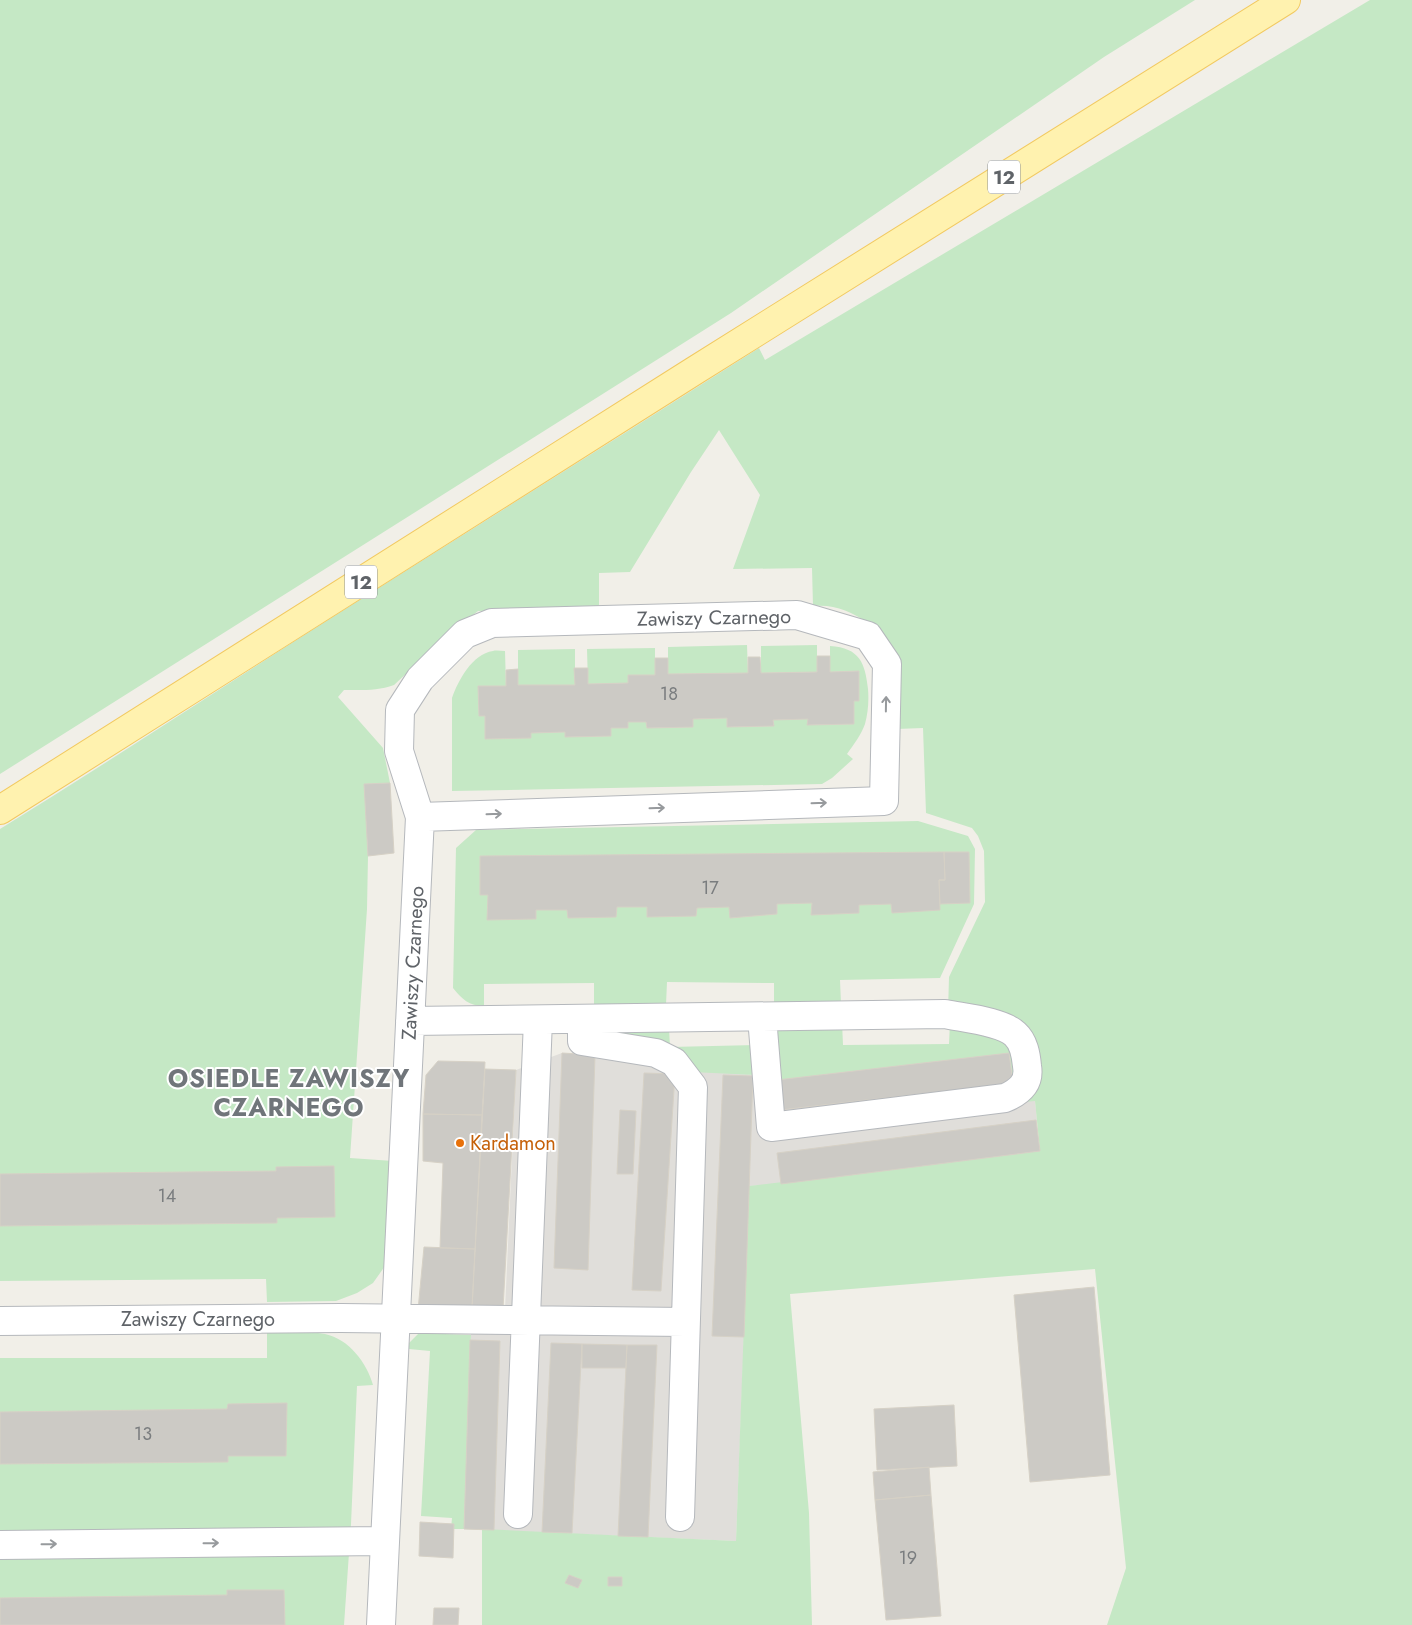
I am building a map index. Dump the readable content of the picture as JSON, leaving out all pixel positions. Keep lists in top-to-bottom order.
{
  "streets": {
    "main road": ["12"],
    "street": ["Zawiszy Czarnego"]
  },
  "districts": ["OSIEDLE ZAWISZY CZARNEGO"],
  "places": ["Kardamon"],
  "house_numbers": [
    "18",
    "17",
    "14",
    "13",
    "19"
  ]
}
